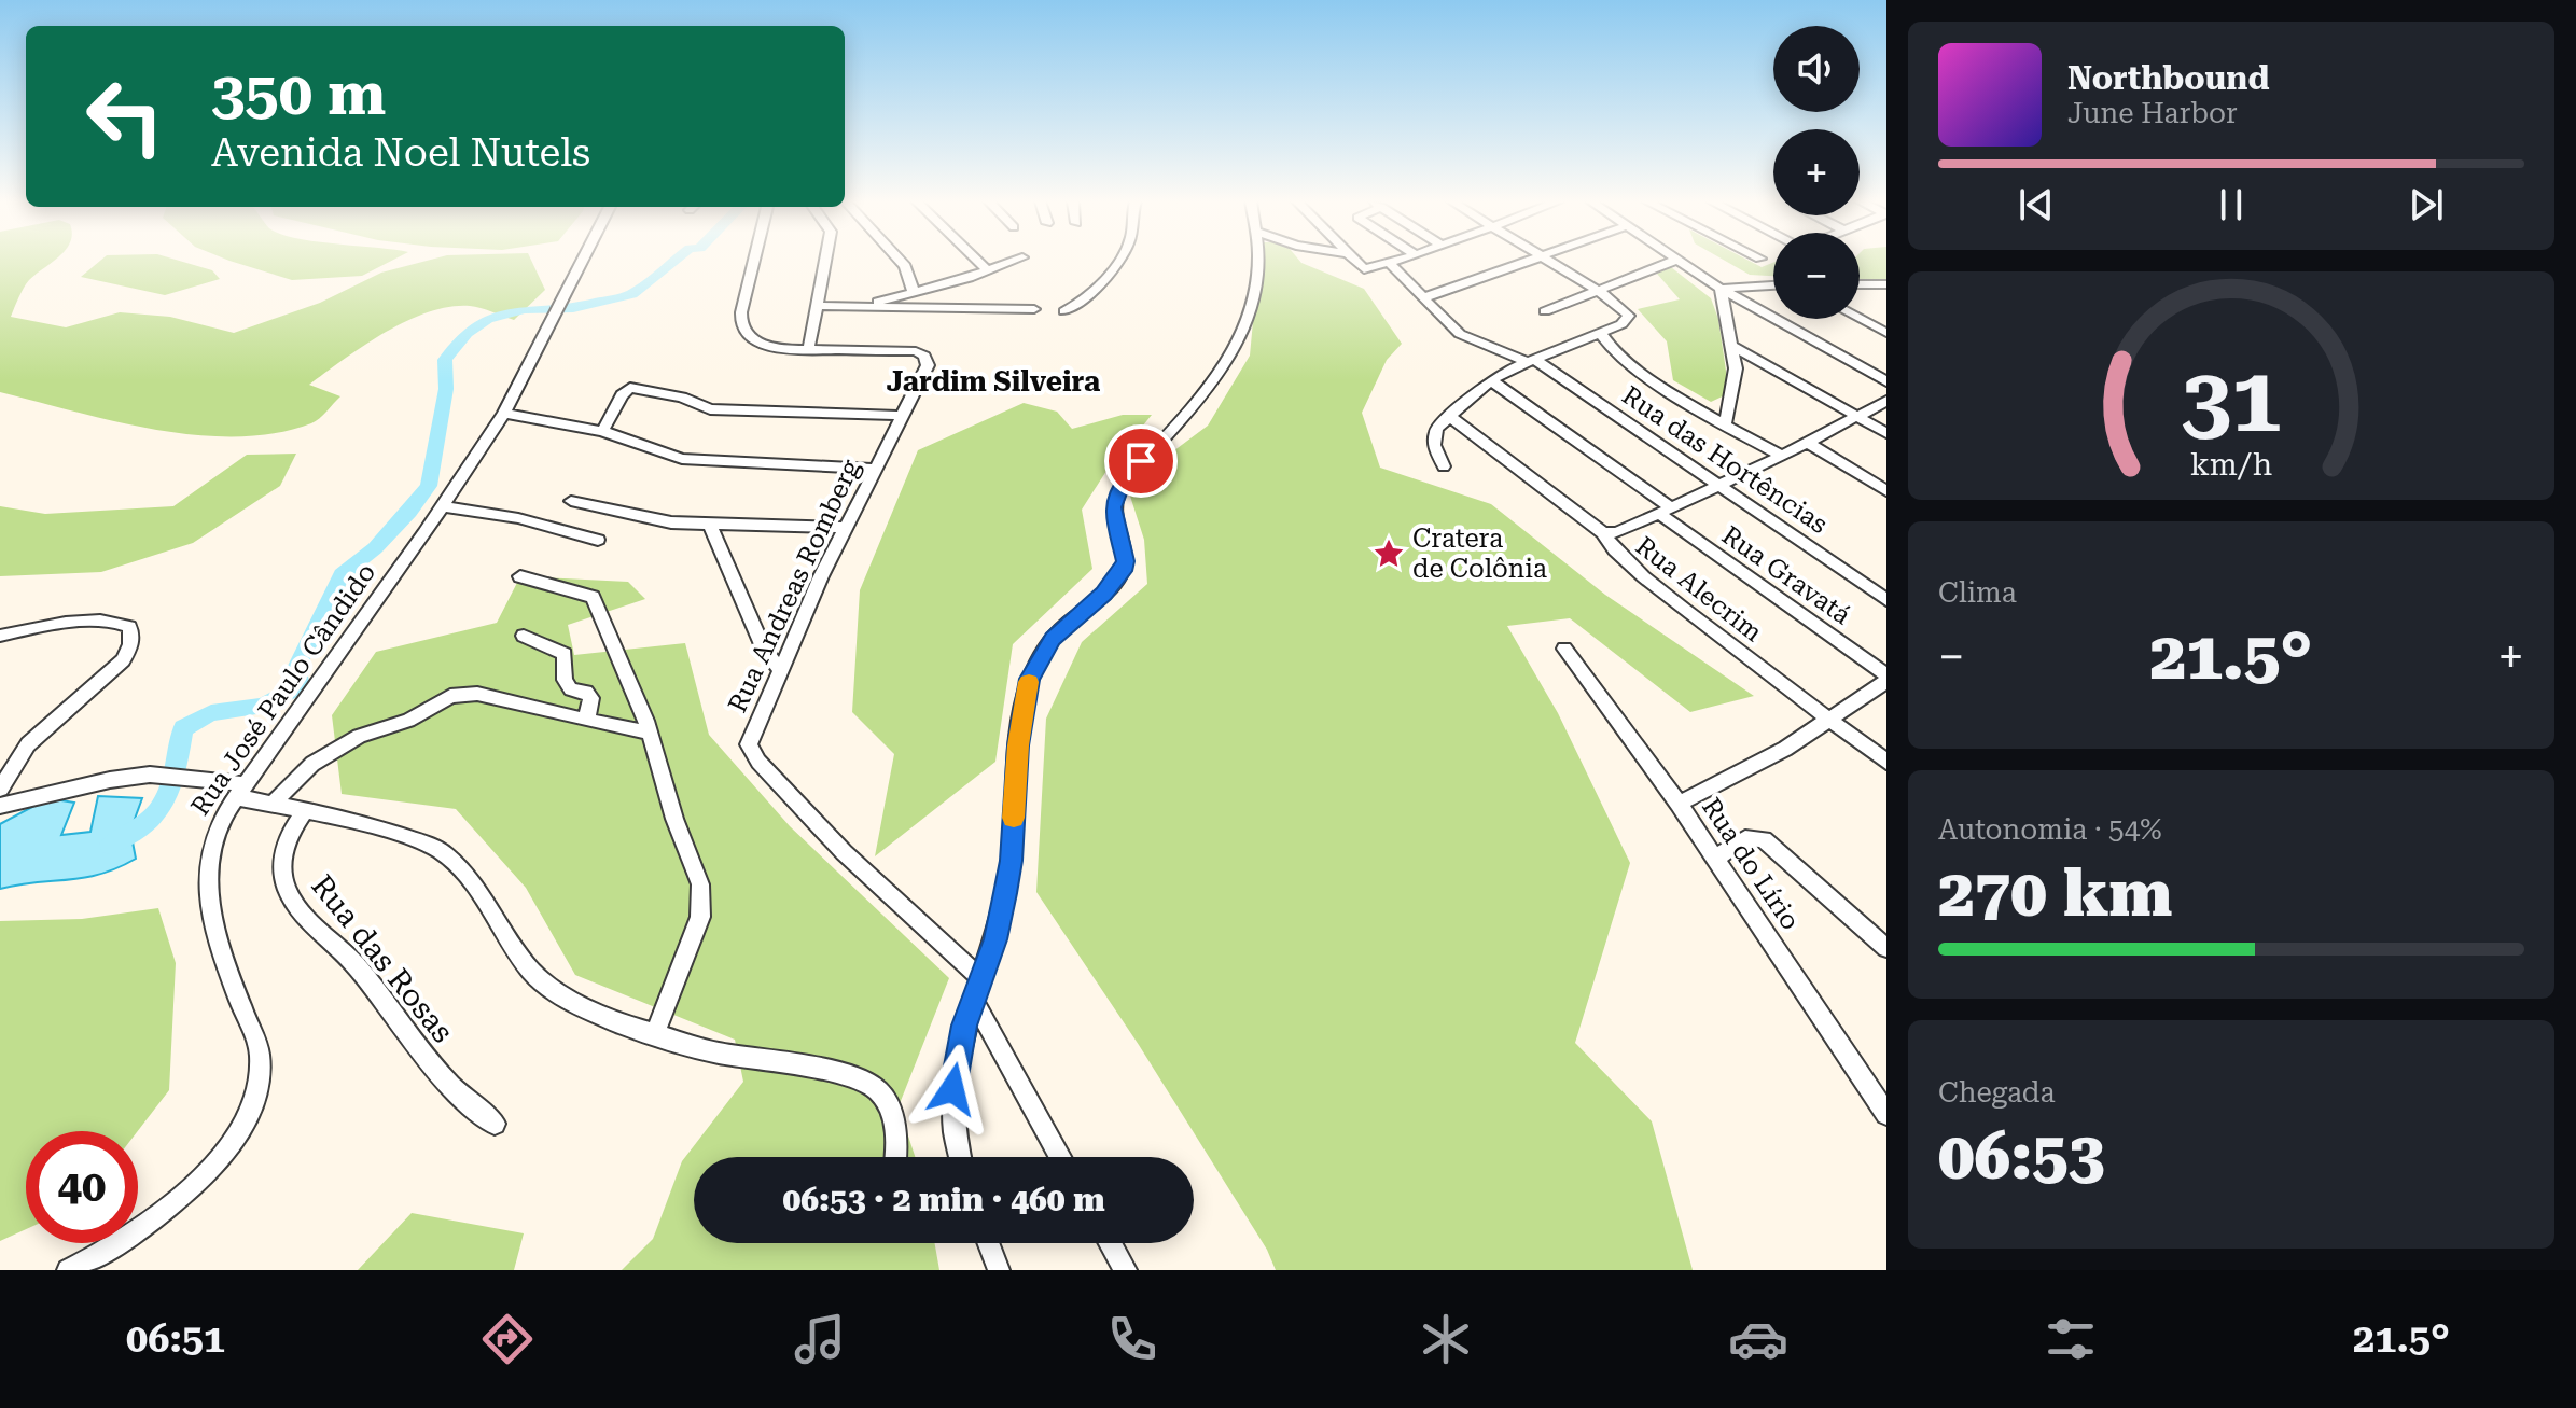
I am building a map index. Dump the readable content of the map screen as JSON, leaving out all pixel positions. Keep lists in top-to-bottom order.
{
  "streets": {
    "street": [
      "Rua das Hortências",
      "Rua Gravatá",
      "Rua Andreas Romberg",
      "Rua Alecrim",
      "Rua José Paulo Cândido",
      "Rua do Lírio",
      "Rua das Rosas"
    ]
  },
  "districts": ["Jardim Silveira"],
  "places": {
    "place": ["Cratera de Colônia"]
  },
  "page": {
    "map_buttons": ["+", "−"],
    "turn": ["350 m", "Avenida Noel Nutels"],
    "song": ["Northbound", "June Harbor"],
    "tile": [
      "Clima",
      ["Autonomia · 54%", "270 km"],
      ["Chegada", "06:53"]
    ],
    "heat": ["−", "21.5°", "+"],
    "limit": "40",
    "trip": "06:53 · 2 min · 460 m",
    "tabs": ["06:51", "21.5°"],
    "gauge": ["31", "km/h"]
  }
}
